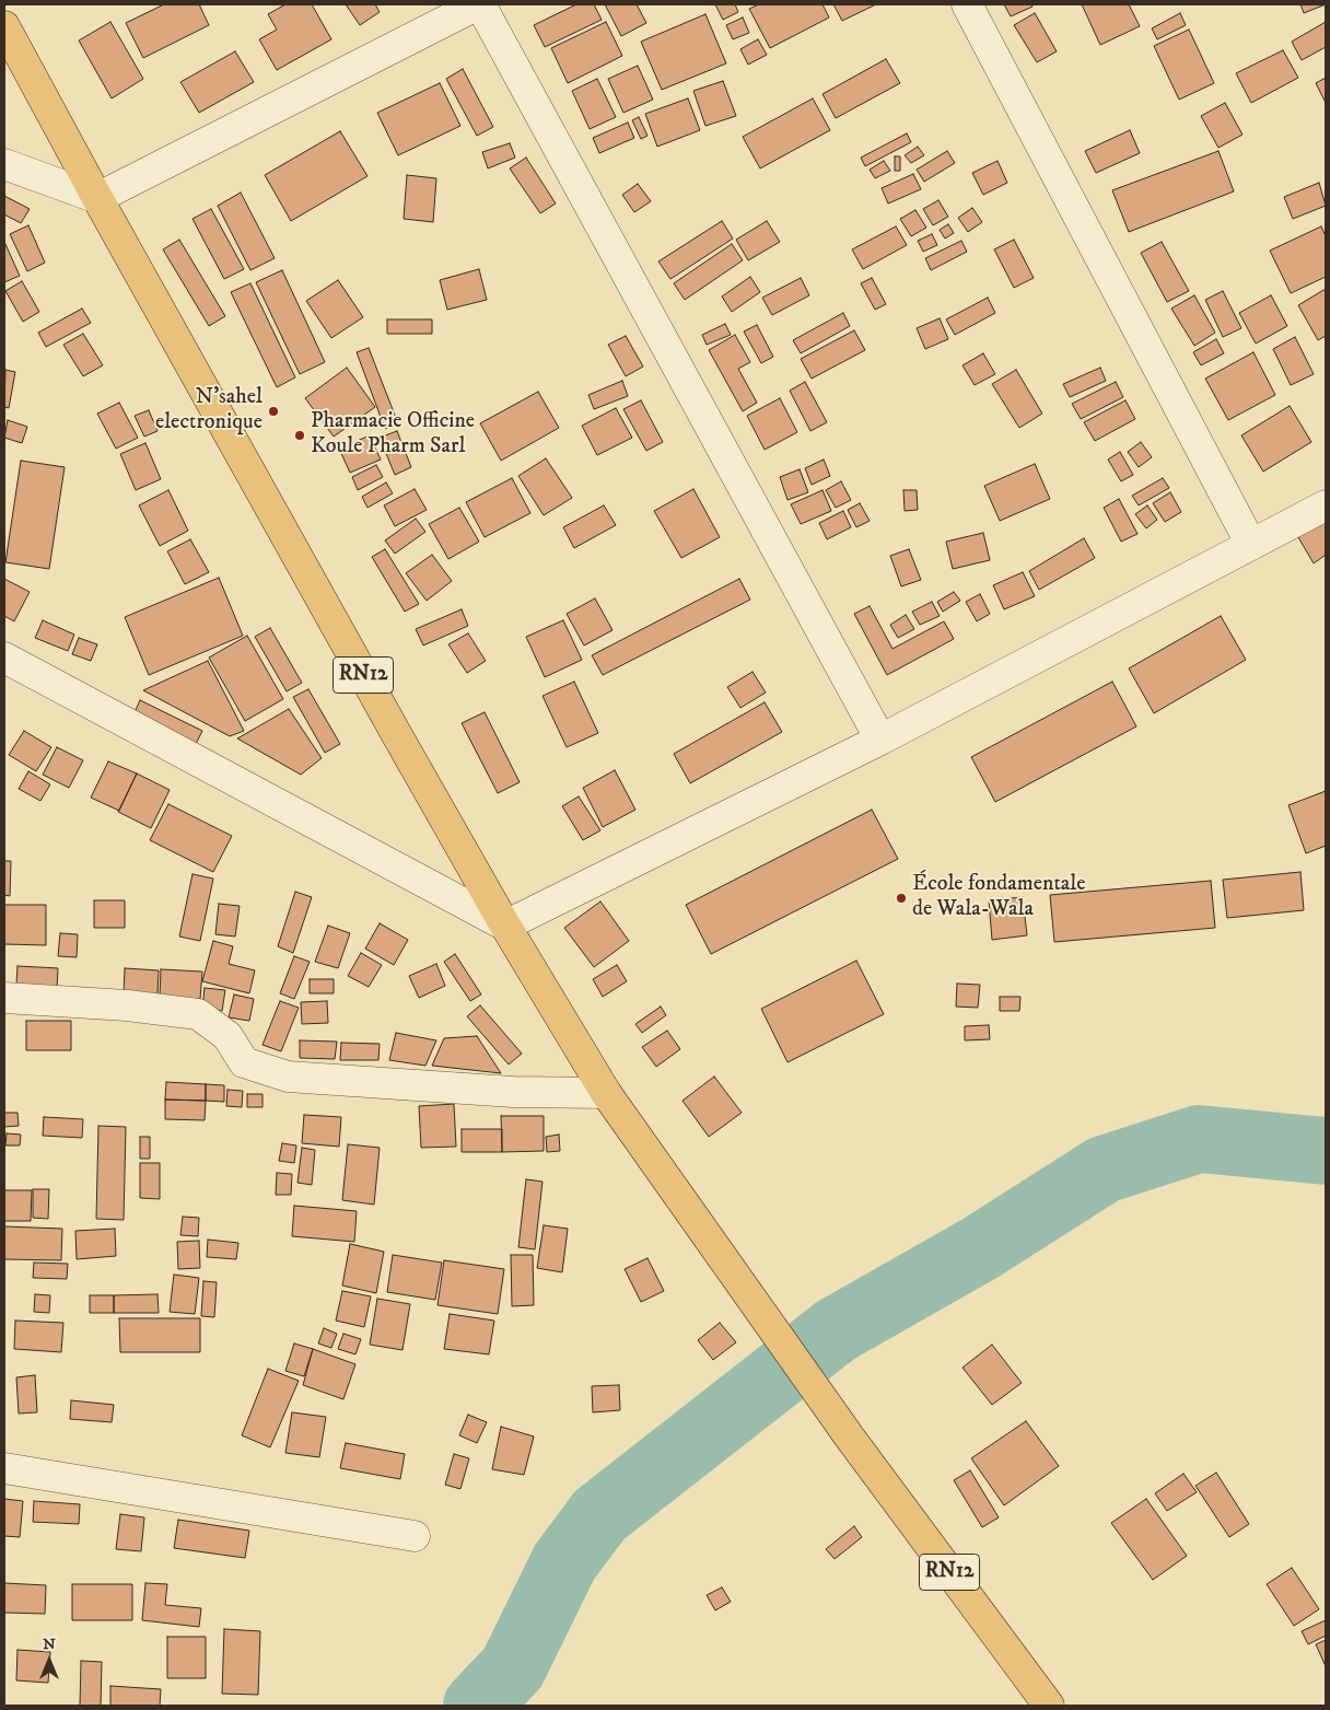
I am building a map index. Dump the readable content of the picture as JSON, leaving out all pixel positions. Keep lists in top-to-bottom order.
{
  "streets": {
    "main road": ["RN12"]
  },
  "places": ["N'sahel electronique", "Pharmacie Officine Koule Pharm Sarl", "École fondamentale de Wala-Wala"],
  "north": "top"
}
